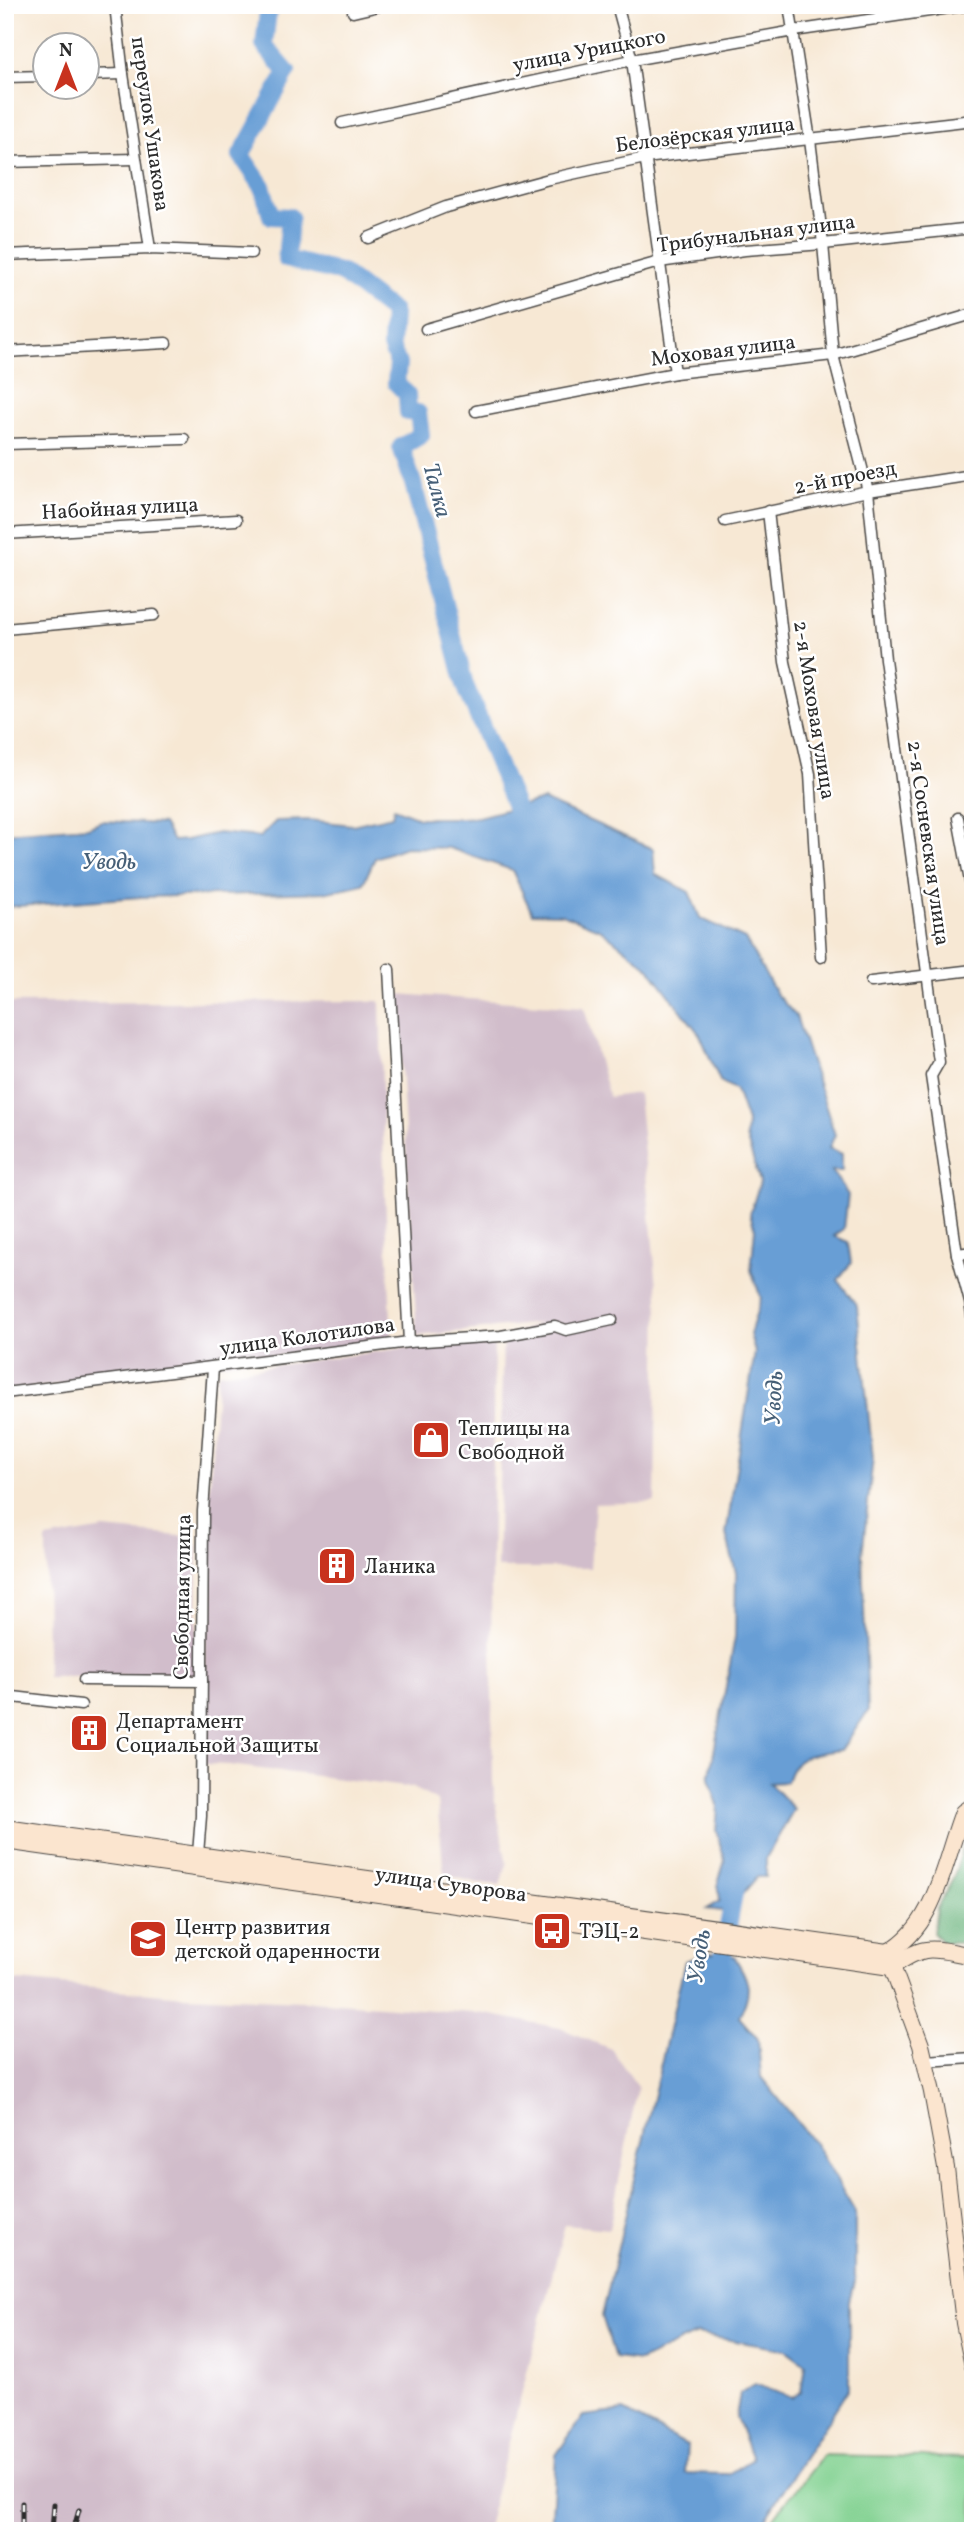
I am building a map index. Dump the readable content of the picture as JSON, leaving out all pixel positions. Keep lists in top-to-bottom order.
{
  "streets": {
    "main road": ["улица Суворова"],
    "street": [
      "улица Урицкого",
      "переулок Ушакова",
      "Белозёрская улица",
      "Трибунальная улица",
      "Моховая улица",
      "2-й проезд",
      "Набойная улица",
      "2-я Моховая улица",
      "2-я Сосневская улица",
      "улица Колотилова",
      "Свободная улица"
    ]
  },
  "crossings": [
    ["улица Урицкого", "2-я Сосневская улица"],
    ["Белозёрская улица", "2-я Сосневская улица"],
    ["Трибунальная улица", "2-я Сосневская улица"],
    ["Моховая улица", "2-я Сосневская улица"],
    ["2-й проезд", "2-я Моховая улица"],
    ["2-й проезд", "2-я Сосневская улица"],
    ["улица Колотилова", "Свободная улица"],
    ["Свободная улица", "улица Суворова"]
  ],
  "water": ["Талка", "Уводь"],
  "places": {
    "shop": ["Теплицы на Свободной"],
    "building": ["Ланика", "Департамент Социальной Защиты"],
    "bus stop": ["ТЭЦ-2"],
    "school or university": ["Центр развития детской одаренности"]
  },
  "north": "top"
}
